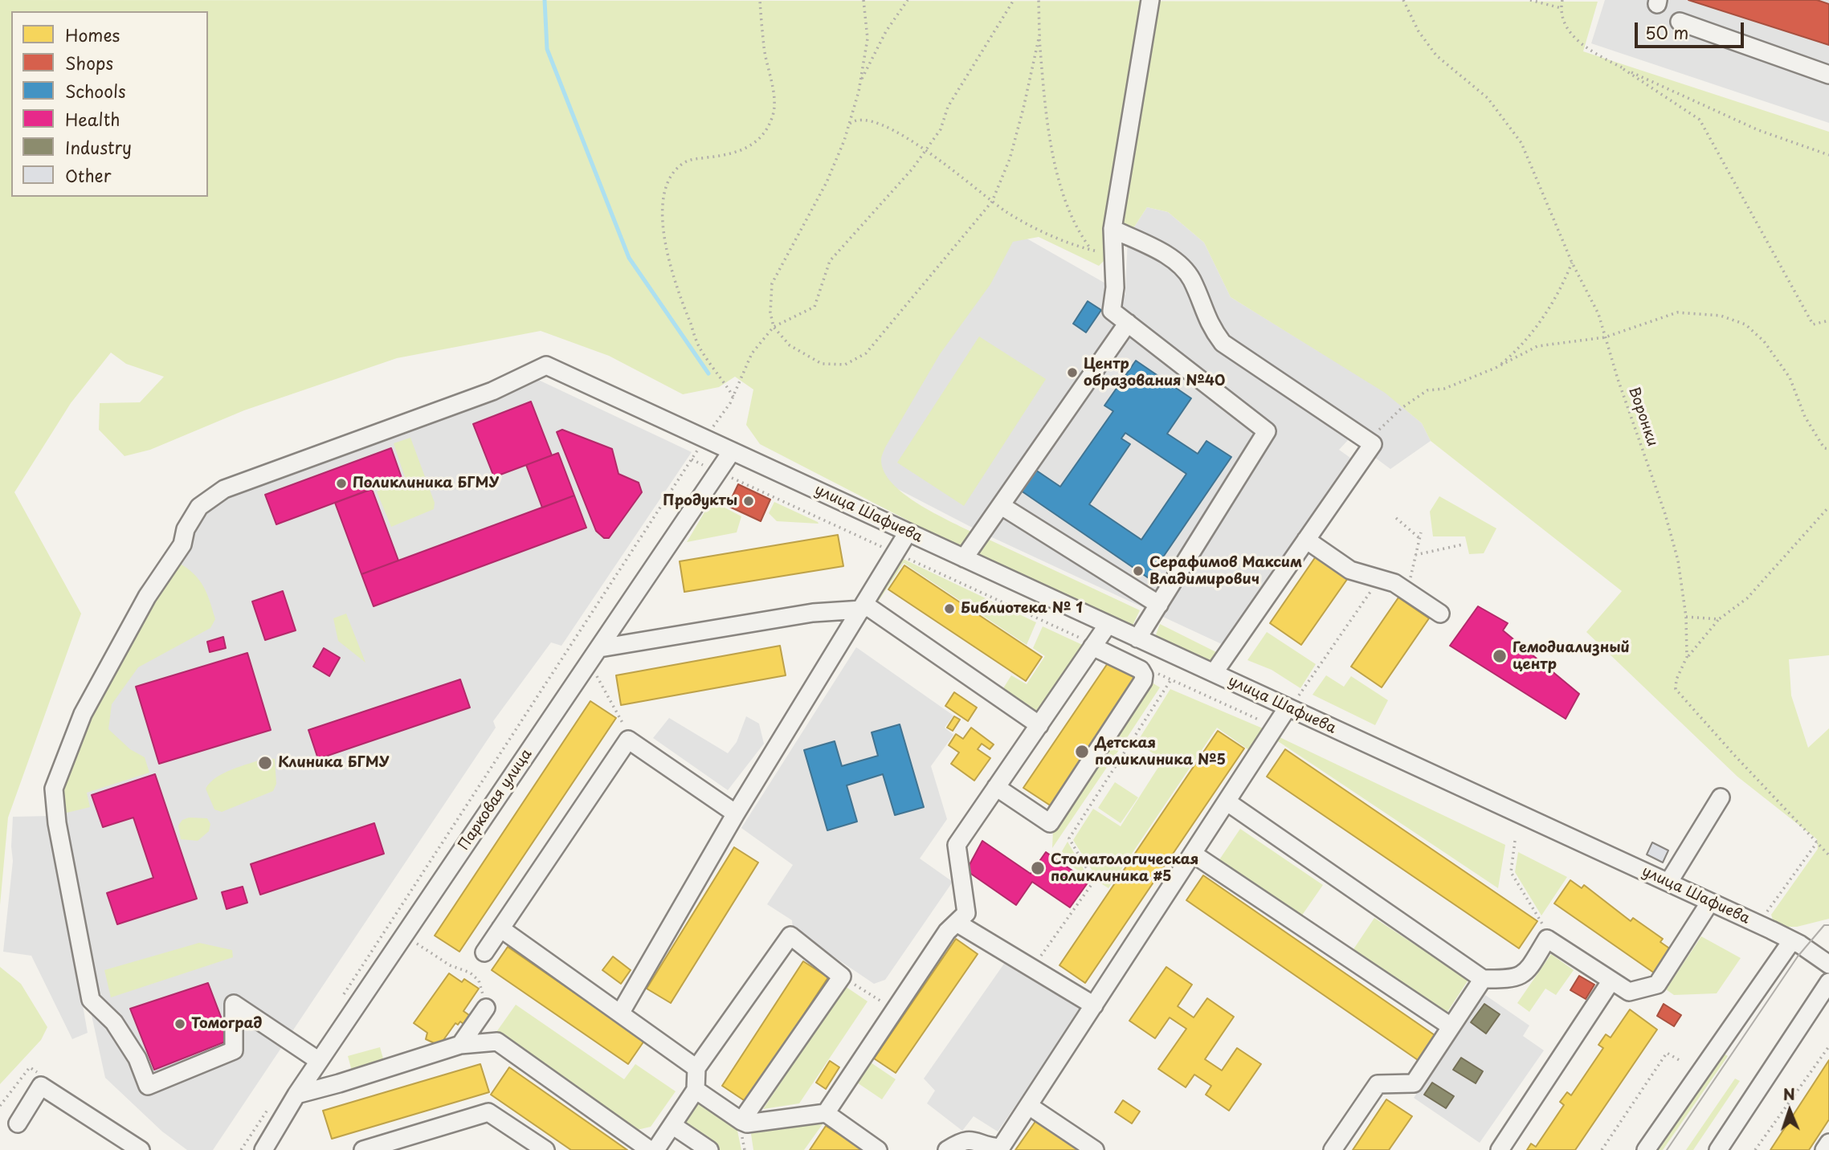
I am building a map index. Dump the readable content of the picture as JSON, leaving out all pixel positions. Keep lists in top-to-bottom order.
{
  "streets": {
    "street": ["улица Шафиева", "Парковая улица"],
    "path": ["Воронки"]
  },
  "crossings": [
    ["улица Шафиева", "Парковая улица"]
  ],
  "places": [
    "Центр образования №40",
    "Поликлиника БГМУ",
    "Продукты",
    "Серафимов Максим Владимирович",
    "Библиотека № 1",
    "Гемодиализный центр",
    "Детская поликлиника №5",
    "Клиника БГМУ",
    "Стоматологическая поликлиника #5",
    "Томоград"
  ],
  "legend": [
    "Homes",
    "Shops",
    "Schools",
    "Health",
    "Industry",
    "Other"
  ],
  "scale_bar": "50 m",
  "north": "top"
}
